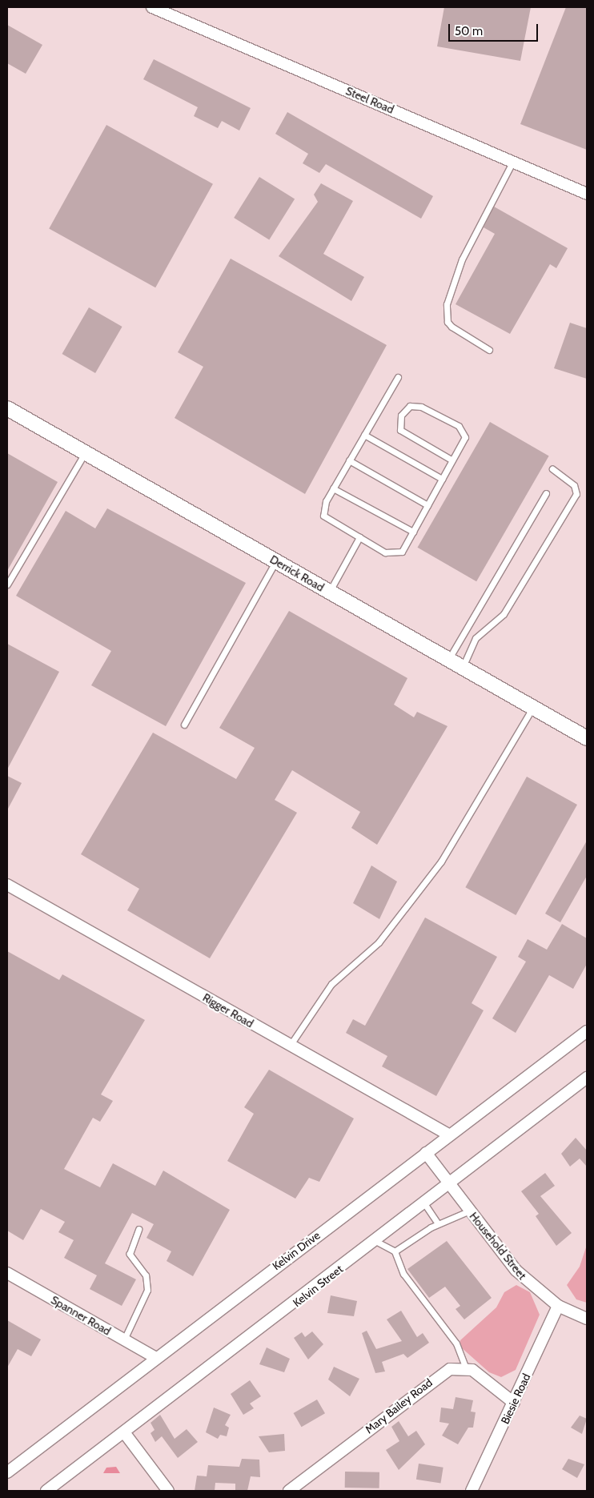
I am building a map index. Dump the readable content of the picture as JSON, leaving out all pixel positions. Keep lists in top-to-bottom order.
{
  "streets": {
    "street": [
      "Steel Road",
      "Derrick Road",
      "Rigger Road",
      "Household Street",
      "Kelvin Drive",
      "Kelvin Street",
      "Spanner Road",
      "Biesie Road",
      "Mary Bailey Road"
    ]
  },
  "crossings": [
    ["Rigger Road", "Kelvin Drive"],
    ["Household Street", "Kelvin Drive"],
    ["Household Street", "Kelvin Street"],
    ["Household Street", "Biesie Road"],
    ["Kelvin Drive", "Spanner Road"]
  ],
  "scale_bar": "50 m"
}
